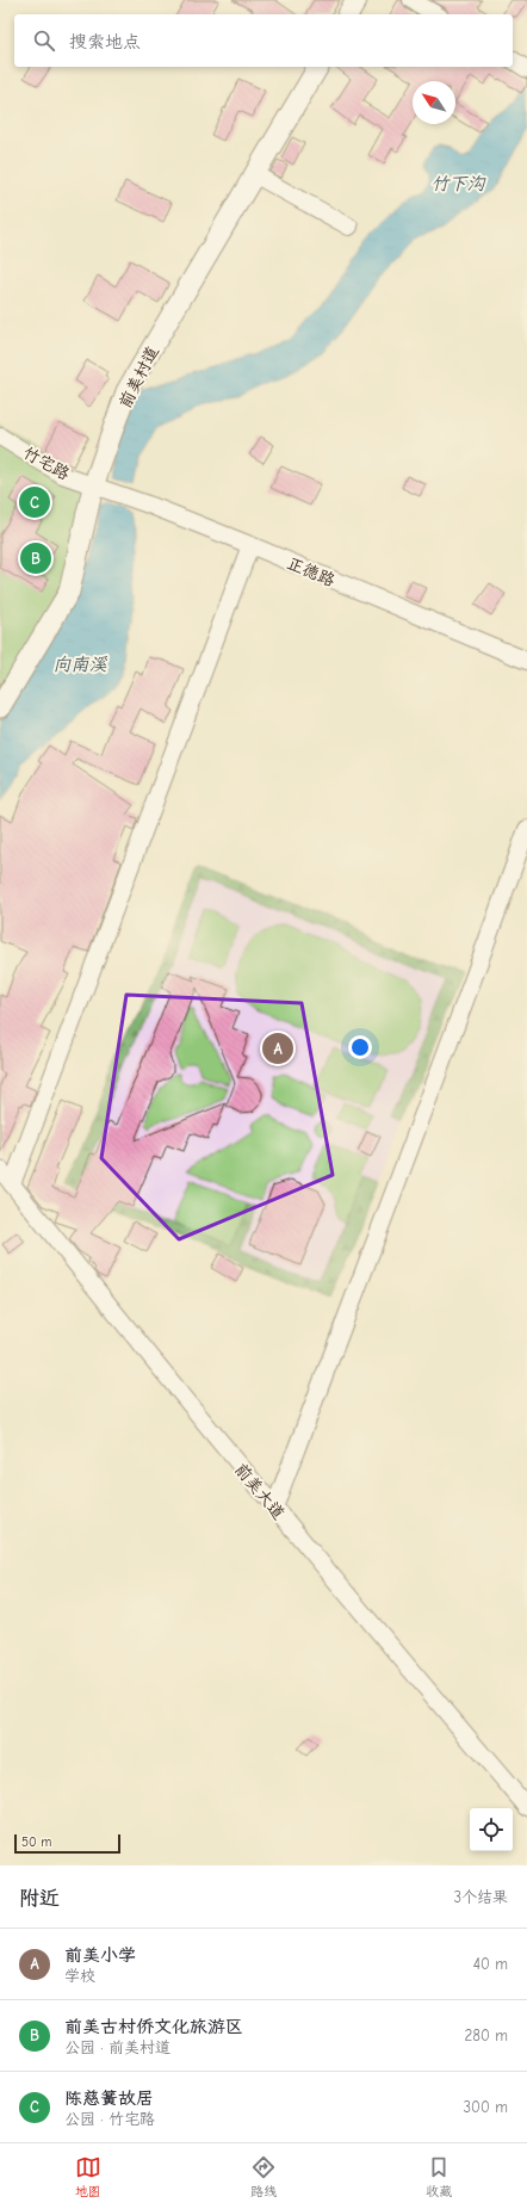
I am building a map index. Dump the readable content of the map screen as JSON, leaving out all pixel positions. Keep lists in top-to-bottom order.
{
  "streets": {
    "street": [
      "前美村道",
      "竹宅路",
      "正德路",
      "前美大道"
    ]
  },
  "crossings": [
    ["前美村道", "竹宅路"],
    ["前美村道", "正德路"],
    ["竹宅路", "正德路"]
  ],
  "water": ["竹下沟", "向南溪"],
  "scale_bar": "50 m",
  "north": "top left",
  "page": {
    "search": "搜索地点",
    "pins": ["C", "B", "A"],
    "scale": "50 m",
    "heading": ["附近", "3个结果"],
    "list": [
      {
        "mark": "A",
        "name": "前美小学",
        "note": "学校",
        "value": "40 m"
      },
      {
        "mark": "B",
        "name": "前美古村侨文化旅游区",
        "note": "公园 · 前美村道",
        "value": "280 m"
      },
      {
        "mark": "C",
        "name": "陈慈簧故居",
        "note": "公园 · 竹宅路",
        "value": "300 m"
      }
    ],
    "nav": ["地图", "路线", "收藏"]
  }
}
